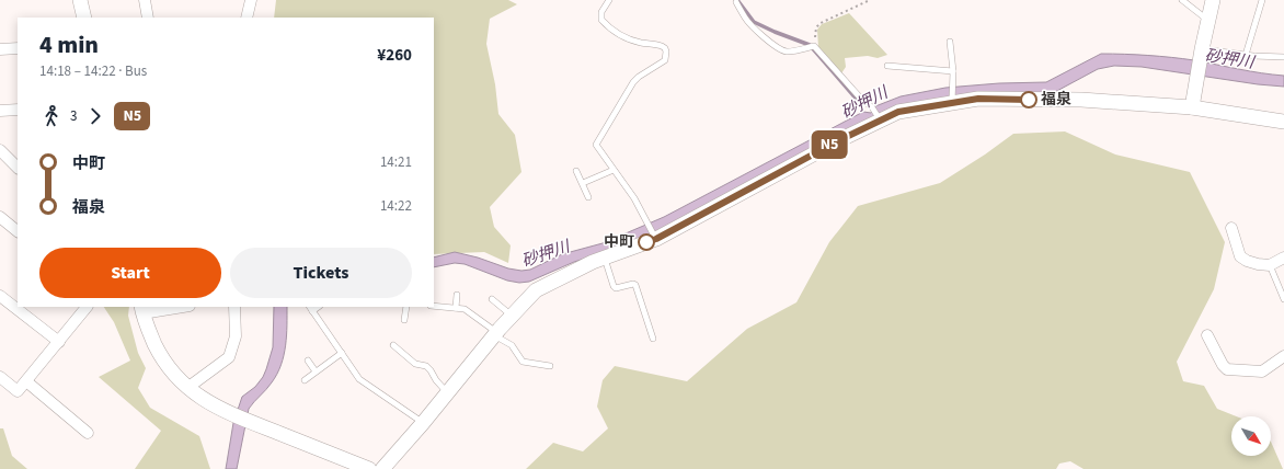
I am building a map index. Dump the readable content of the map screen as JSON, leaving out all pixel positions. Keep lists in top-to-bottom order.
{
  "water": ["砂押川"],
  "places": ["福泉", "中町"],
  "lines": ["bus line N5"],
  "north": "bottom right",
  "page": {
    "on_map": "N5",
    "heading": ["4 min", "14:18 – 14:22 · Bus", "¥260"],
    "legs": ["3", "N5"],
    "list": [
      {
        "name": "中町",
        "value": "14:21"
      },
      {
        "name": "福泉",
        "value": "14:22"
      }
    ],
    "buttons": ["Start", "Tickets"]
  }
}
